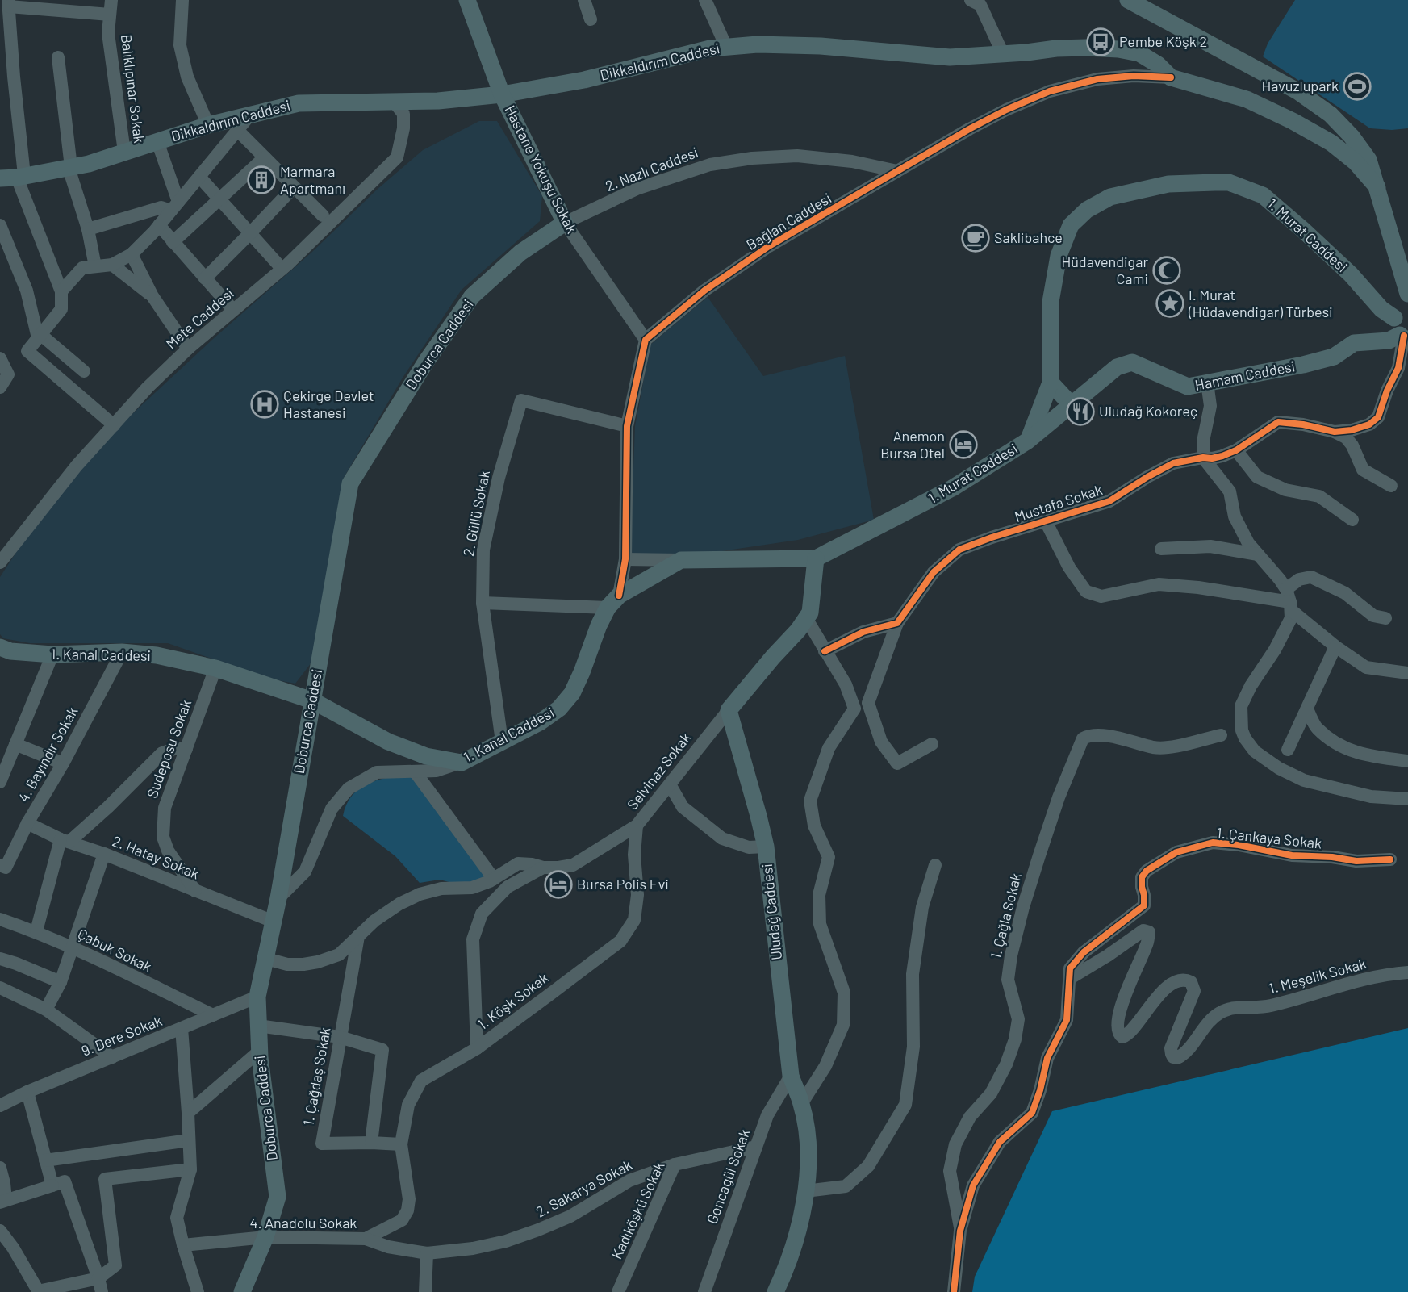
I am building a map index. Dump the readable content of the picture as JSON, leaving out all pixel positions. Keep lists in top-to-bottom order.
{
  "streets": {
    "main road": [
      "Dikkaldırım Caddesi",
      "Hastane Yokuşu Sokak",
      "1. Murat Caddesi",
      "Doburca Caddesi",
      "Hamam Caddesi",
      "1. Kanal Caddesi",
      "Uludağ Caddesi"
    ],
    "street": [
      "Balıklıpınar Sokak",
      "2. Nazlı Caddesi",
      "Bağlan Caddesi",
      "Mete Caddesi",
      "Mustafa Sokak",
      "2. Güllü Sokak",
      "Sudeposu Sokak",
      "4. Bayındır Sokak",
      "Selvinaz Sokak",
      "1. Çankaya Sokak",
      "2. Hatay Sokak",
      "1. Çağla Sokak",
      "Çabuk Sokak",
      "1. Meşelik Sokak",
      "1. Köşk Sokak",
      "9. Dere Sokak",
      "1. Çağdaş Sokak",
      "Goncagül Sokak",
      "2. Sakarya Sokak",
      "Kadıköşkü Sokak",
      "4. Anadolu Sokak"
    ]
  },
  "crossings": [
    ["Dikkaldırım Caddesi", "Balıklıpınar Sokak"],
    ["Dikkaldırım Caddesi", "Hastane Yokuşu Sokak"],
    ["Dikkaldırım Caddesi", "Bağlan Caddesi"],
    ["Dikkaldırım Caddesi", "Mete Caddesi"],
    ["Hastane Yokuşu Sokak", "2. Nazlı Caddesi"],
    ["Hastane Yokuşu Sokak", "Bağlan Caddesi"],
    ["Hastane Yokuşu Sokak", "Doburca Caddesi"],
    ["2. Nazlı Caddesi", "Bağlan Caddesi"],
    ["2. Nazlı Caddesi", "Doburca Caddesi"],
    ["1. Murat Caddesi", "Hamam Caddesi"],
    ["Doburca Caddesi", "1. Kanal Caddesi"],
    ["Doburca Caddesi", "Selvinaz Sokak"],
    ["Doburca Caddesi", "2. Hatay Sokak"],
    ["Doburca Caddesi", "9. Dere Sokak"],
    ["Doburca Caddesi", "4. Anadolu Sokak"],
    ["Hamam Caddesi", "Mustafa Sokak"],
    ["2. Güllü Sokak", "1. Kanal Caddesi"],
    ["1. Kanal Caddesi", "Sudeposu Sokak"],
    ["1. Kanal Caddesi", "4. Bayındır Sokak"],
    ["Sudeposu Sokak", "2. Hatay Sokak"],
    ["4. Bayındır Sokak", "2. Hatay Sokak"],
    ["Selvinaz Sokak", "Uludağ Caddesi"],
    ["Selvinaz Sokak", "1. Köşk Sokak"],
    ["Selvinaz Sokak", "1. Çağdaş Sokak"],
    ["1. Çankaya Sokak", "1. Çağla Sokak"],
    ["1. Çankaya Sokak", "1. Meşelik Sokak"],
    ["Uludağ Caddesi", "Goncagül Sokak"],
    ["Çabuk Sokak", "9. Dere Sokak"],
    ["Goncagül Sokak", "Kadıköşkü Sokak"],
    ["2. Sakarya Sokak", "Kadıköşkü Sokak"],
    ["2. Sakarya Sokak", "4. Anadolu Sokak"]
  ],
  "places": {
    "bus stop": ["Pembe Köşk 2"],
    "sports": ["Havuzlupark"],
    "building": ["Marmara Apartmanı"],
    "cafe": ["Saklibahce"],
    "mosque": ["Hüdavendigar Cami"],
    "place": ["I. Murat (Hüdavendigar) Türbesi"],
    "hospital": ["Çekirge Devlet Hastanesi"],
    "restaurant": ["Uludağ Kokoreç"],
    "hotel": ["Anemon Bursa Otel", "Bursa Polis Evi"]
  }
}
